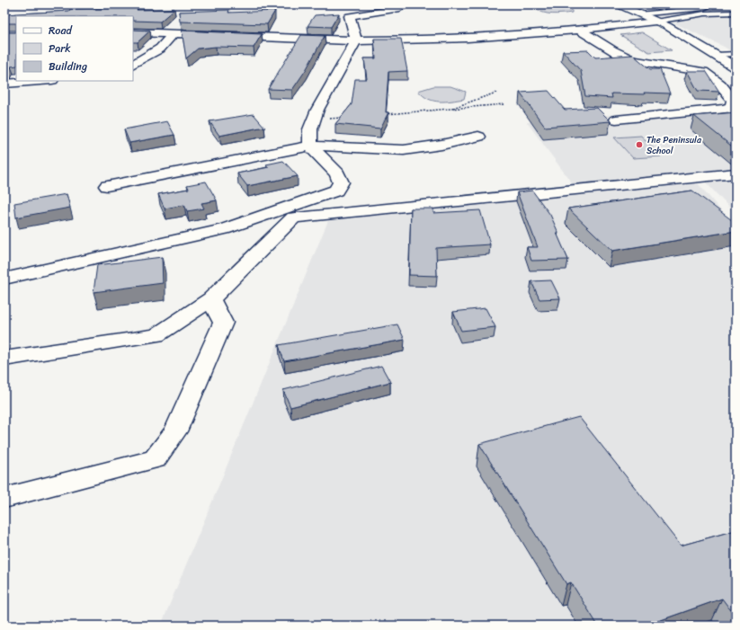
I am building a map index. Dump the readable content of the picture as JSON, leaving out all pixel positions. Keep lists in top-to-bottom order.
{
  "places": ["The Peninsula School"],
  "legend": ["Road", "Park", "Building"]
}
